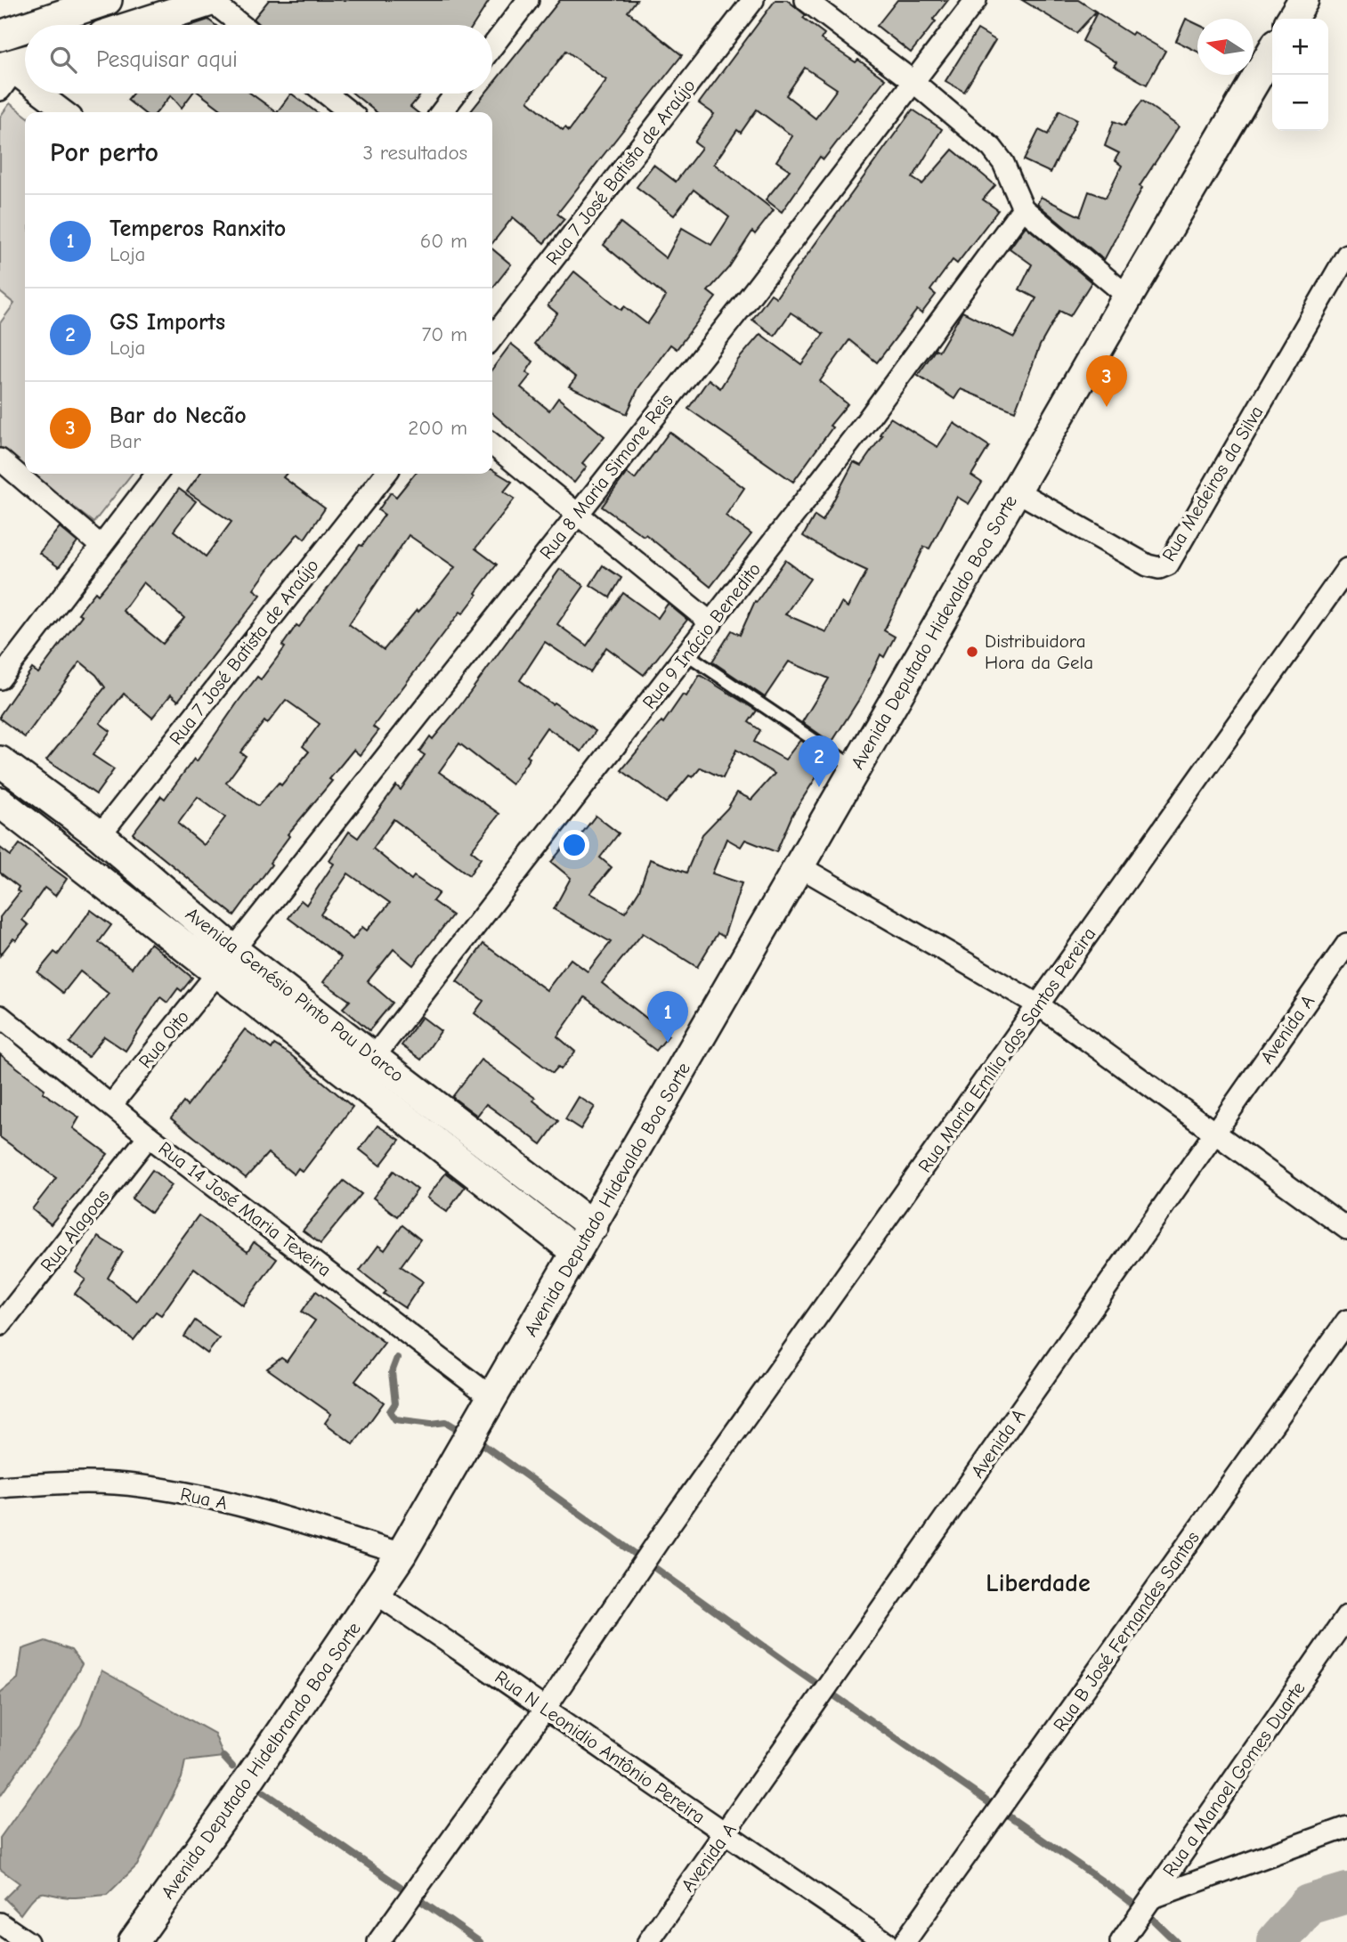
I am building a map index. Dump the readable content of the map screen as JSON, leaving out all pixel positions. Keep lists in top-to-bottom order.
{
  "streets": {
    "main road": ["Avenida Deputado Hidevaldo Boa Sorte", "Avenida Genésio Pinto Pau D'arco", "Avenida Deputado Hidelbrando Boa Sorte"],
    "street": [
      "Rua 7 José Batista de Araújo",
      "Rua 8 Maria Simone Reis",
      "Rua Medeiros da Silva",
      "Rua 9 Inácio Benedito",
      "Avenida A",
      "Rua Oito",
      "Rua Maria Emília dos Santos Pereira",
      "Rua 14 José Maria Texeira",
      "Rua Alagoas",
      "Rua A",
      "Rua B José Fernandes Santos",
      "Rua N Leonidio Antônio Pereira",
      "Rua a Manoel Gomes Duarte"
    ]
  },
  "crossings": [
    ["Rua 7 José Batista de Araújo", "Avenida Genésio Pinto Pau D'arco"],
    ["Rua 8 Maria Simone Reis", "Avenida Genésio Pinto Pau D'arco"],
    ["Rua 8 Maria Simone Reis", "Rua Oito"],
    ["Rua Medeiros da Silva", "Avenida Deputado Hidevaldo Boa Sorte"],
    ["Avenida Deputado Hidevaldo Boa Sorte", "Avenida Genésio Pinto Pau D'arco"],
    ["Avenida Deputado Hidevaldo Boa Sorte", "Rua 14 José Maria Texeira"],
    ["Avenida Deputado Hidevaldo Boa Sorte", "Rua A"],
    ["Avenida Deputado Hidevaldo Boa Sorte", "Rua N Leonidio Antônio Pereira"],
    ["Avenida Deputado Hidevaldo Boa Sorte", "Avenida Deputado Hidelbrando Boa Sorte"],
    ["Rua 9 Inácio Benedito", "Avenida Genésio Pinto Pau D'arco"],
    ["Avenida Genésio Pinto Pau D'arco", "Rua Oito"],
    ["Avenida A", "Rua N Leonidio Antônio Pereira"],
    ["Rua Oito", "Rua 14 José Maria Texeira"],
    ["Rua Maria Emília dos Santos Pereira", "Rua N Leonidio Antônio Pereira"],
    ["Rua 14 José Maria Texeira", "Rua Alagoas"],
    ["Rua A", "Rua N Leonidio Antônio Pereira"],
    ["Rua A", "Avenida Deputado Hidelbrando Boa Sorte"],
    ["Rua N Leonidio Antônio Pereira", "Avenida Deputado Hidelbrando Boa Sorte"]
  ],
  "districts": ["Liberdade"],
  "places": ["Distribuidora Hora da Gela"],
  "north": "left",
  "page": {
    "map_buttons": ["+", "−"],
    "search": "Pesquisar aqui",
    "heading": ["Por perto", "3 resultados"],
    "list": [
      {
        "mark": "1",
        "name": "Temperos Ranxito",
        "note": "Loja",
        "value": "60 m"
      },
      {
        "mark": "2",
        "name": "GS Imports",
        "note": "Loja",
        "value": "70 m"
      },
      {
        "mark": "3",
        "name": "Bar do Necão",
        "note": "Bar",
        "value": "200 m"
      }
    ],
    "pins": ["3", "2", "1"]
  }
}
